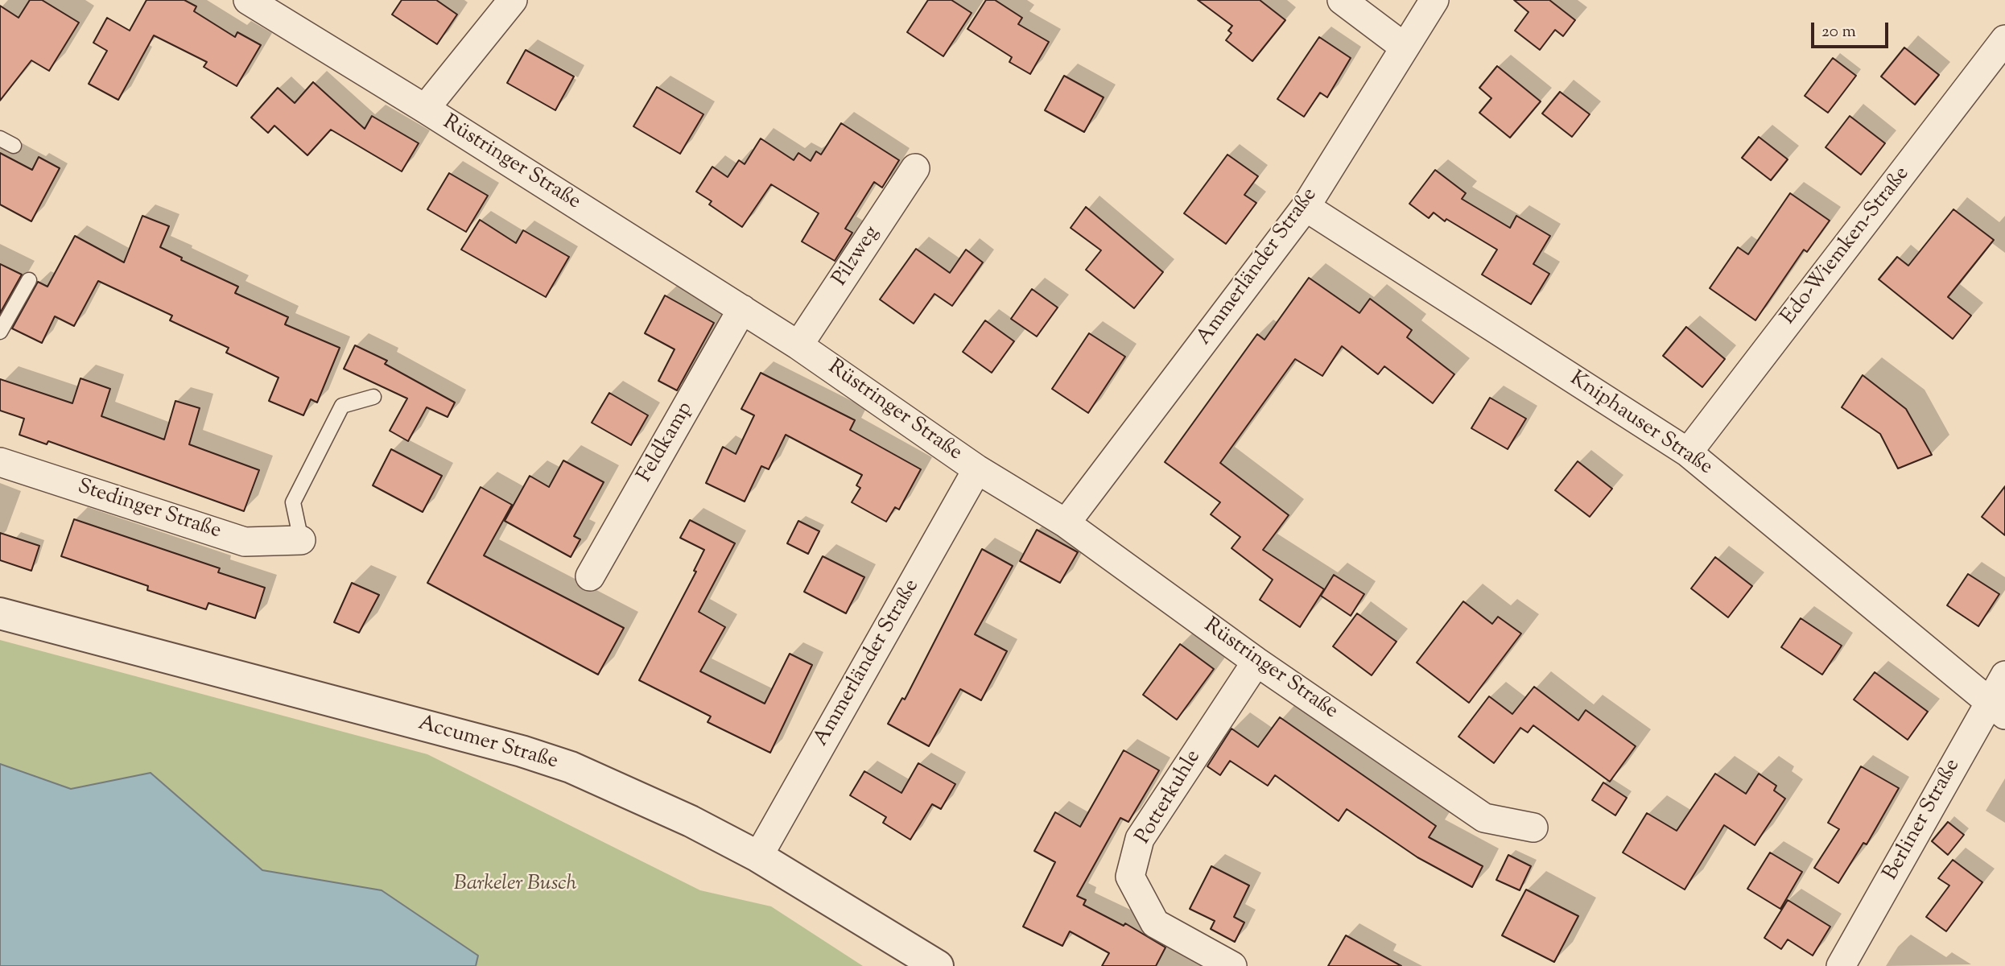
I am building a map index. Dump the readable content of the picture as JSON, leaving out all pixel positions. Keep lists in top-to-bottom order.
{
  "streets": {
    "street": [
      "Rüstringer Straße",
      "Edo-Wiemken-Straße",
      "Pilzweg",
      "Ammerländer Straße",
      "Kniphauser Straße",
      "Feldkamp",
      "Stedinger Straße",
      "Accumer Straße",
      "Potterkuhle",
      "Berliner Straße"
    ]
  },
  "crossings": [
    ["Rüstringer Straße", "Pilzweg"],
    ["Rüstringer Straße", "Ammerländer Straße"],
    ["Rüstringer Straße", "Feldkamp"],
    ["Rüstringer Straße", "Potterkuhle"],
    ["Edo-Wiemken-Straße", "Kniphauser Straße"],
    ["Ammerländer Straße", "Kniphauser Straße"],
    ["Ammerländer Straße", "Accumer Straße"],
    ["Kniphauser Straße", "Berliner Straße"]
  ],
  "parks": ["Barkeler Busch"],
  "scale_bar": "20 m"
}
